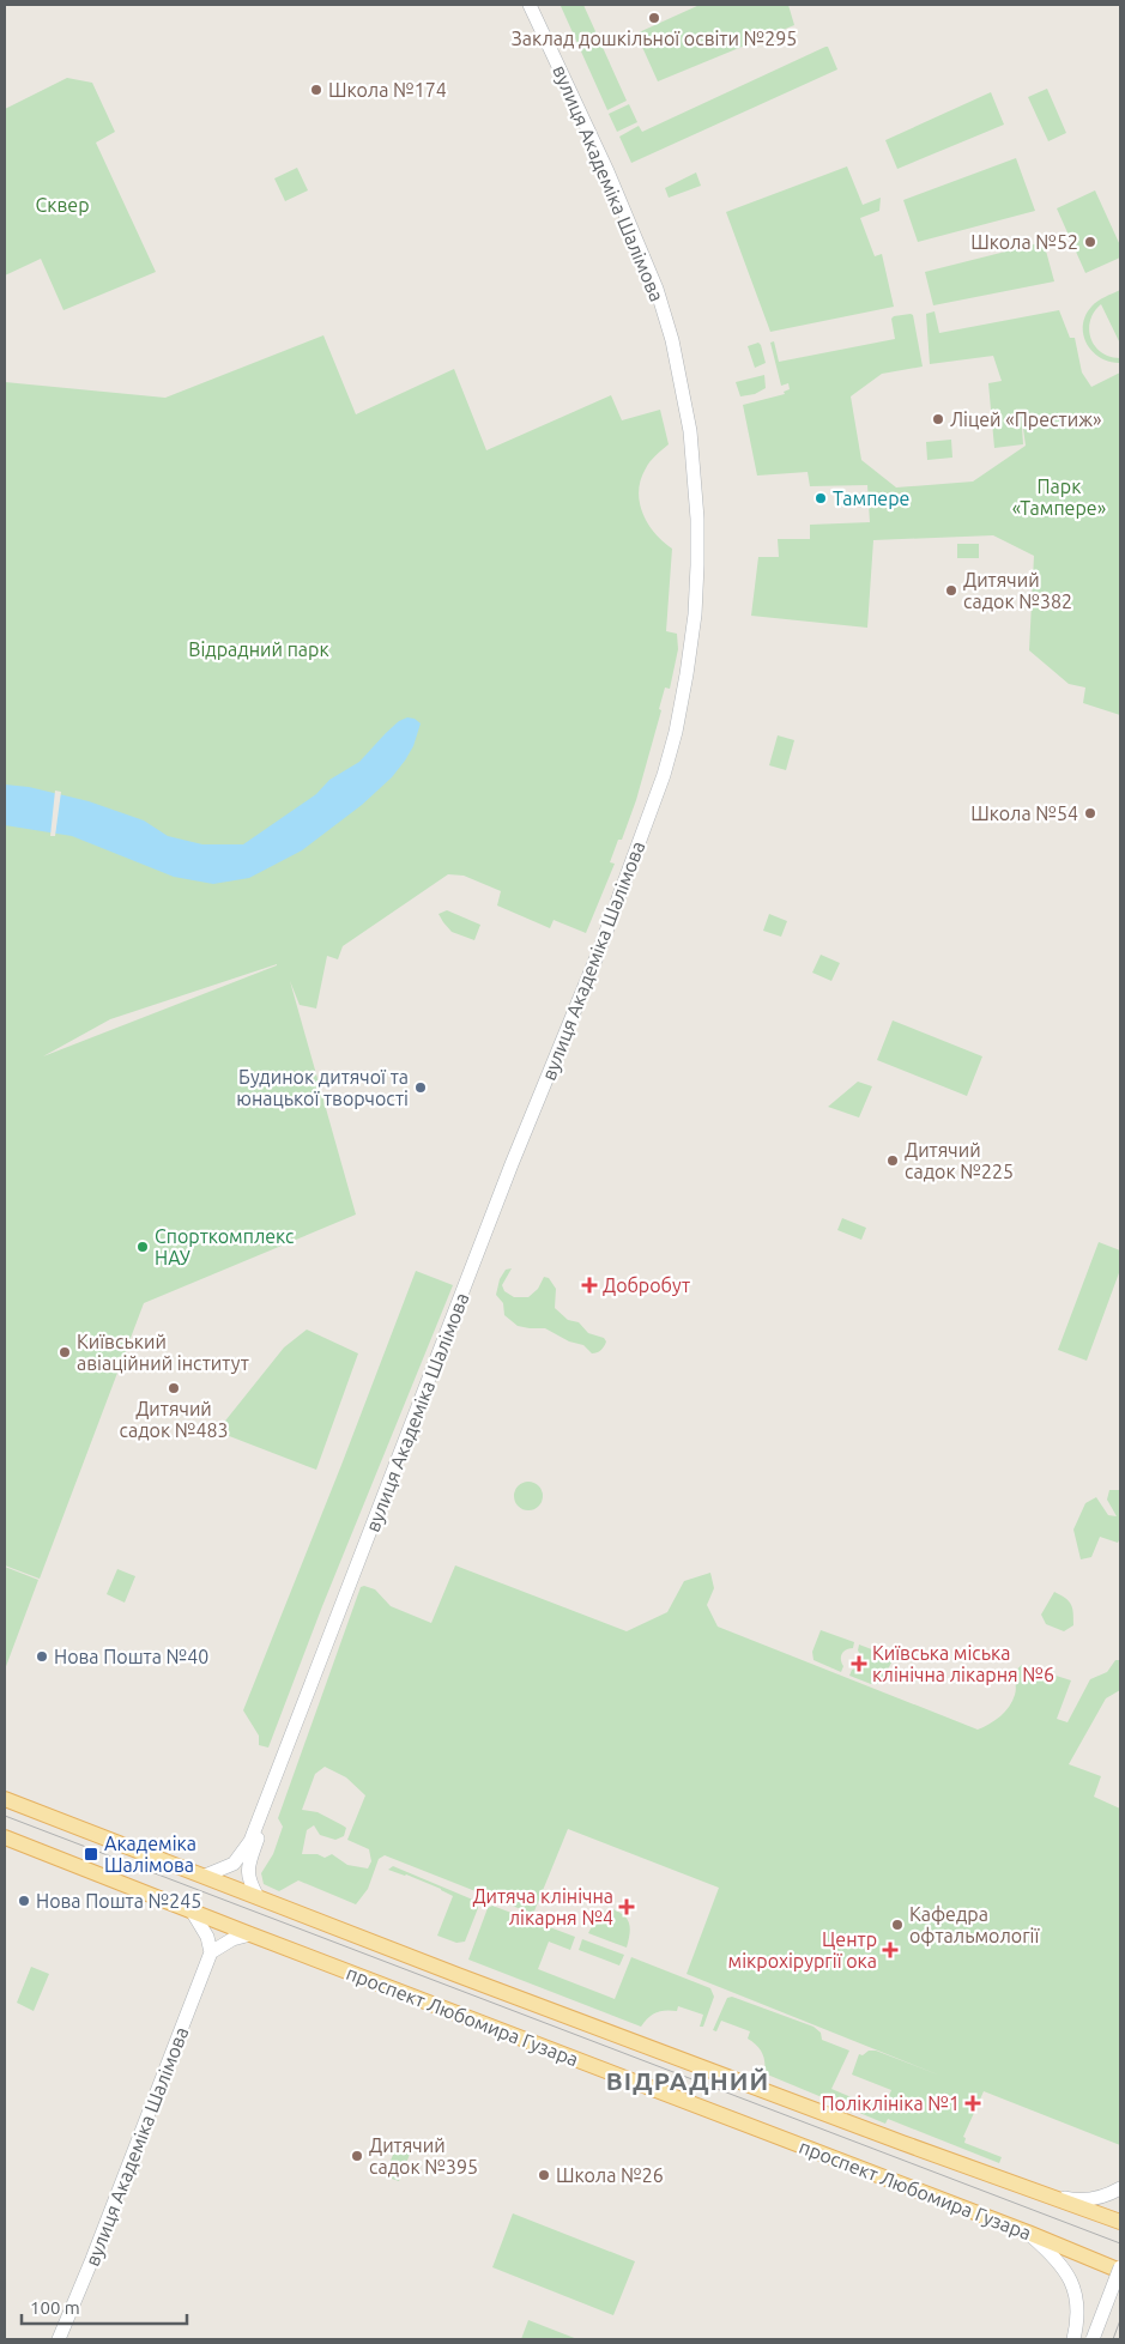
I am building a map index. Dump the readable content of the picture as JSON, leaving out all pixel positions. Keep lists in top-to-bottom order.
{
  "streets": {
    "main road": ["проспект Любомира Гузара"],
    "street": ["вулиця Академіка Шалімова"]
  },
  "crossings": [
    ["вулиця Академіка Шалімова", "проспект Любомира Гузара"]
  ],
  "districts": ["ВІДРАДНИЙ"],
  "parks": ["Сквер", "Парк «Тампере»", "Відрадний парк"],
  "places": {
    "other": [
      "Заклад дошкільної освіти №295",
      "Школа №174",
      "Школа №52",
      "Ліцей «Престиж»",
      "Тампере",
      "Дитячий садок №382",
      "Школа №54",
      "Будинок дитячої та юнацької творчості",
      "Дитячий садок №225",
      "Спорткомплекс НАУ",
      "Київський авіаційний інститут",
      "Дитячий садок №483",
      "Нова Пошта №40",
      "Нова Пошта №245",
      "Кафедра офтальмології",
      "Дитячий садок №395",
      "Школа №26"
    ],
    "health": [
      "Добробут",
      "Київська міська клінічна лікарня №6",
      "Дитяча клінічна лікарня №4",
      "Центр мікрохірургії ока",
      "Поліклініка №1"
    ],
    "transit": ["Академіка Шалімова"]
  },
  "scale_bar": "100 m"
}
